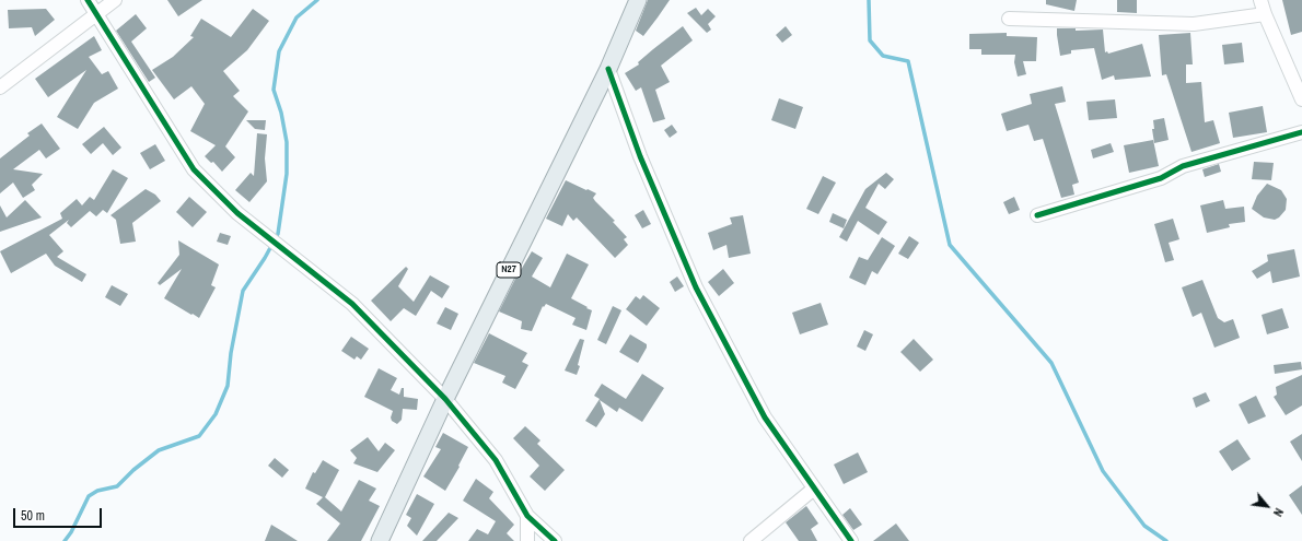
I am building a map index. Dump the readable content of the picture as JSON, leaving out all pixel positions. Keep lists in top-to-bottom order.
{
  "streets": {
    "main road": ["N27"]
  },
  "scale_bar": "50 m",
  "north": "bottom right"
}
